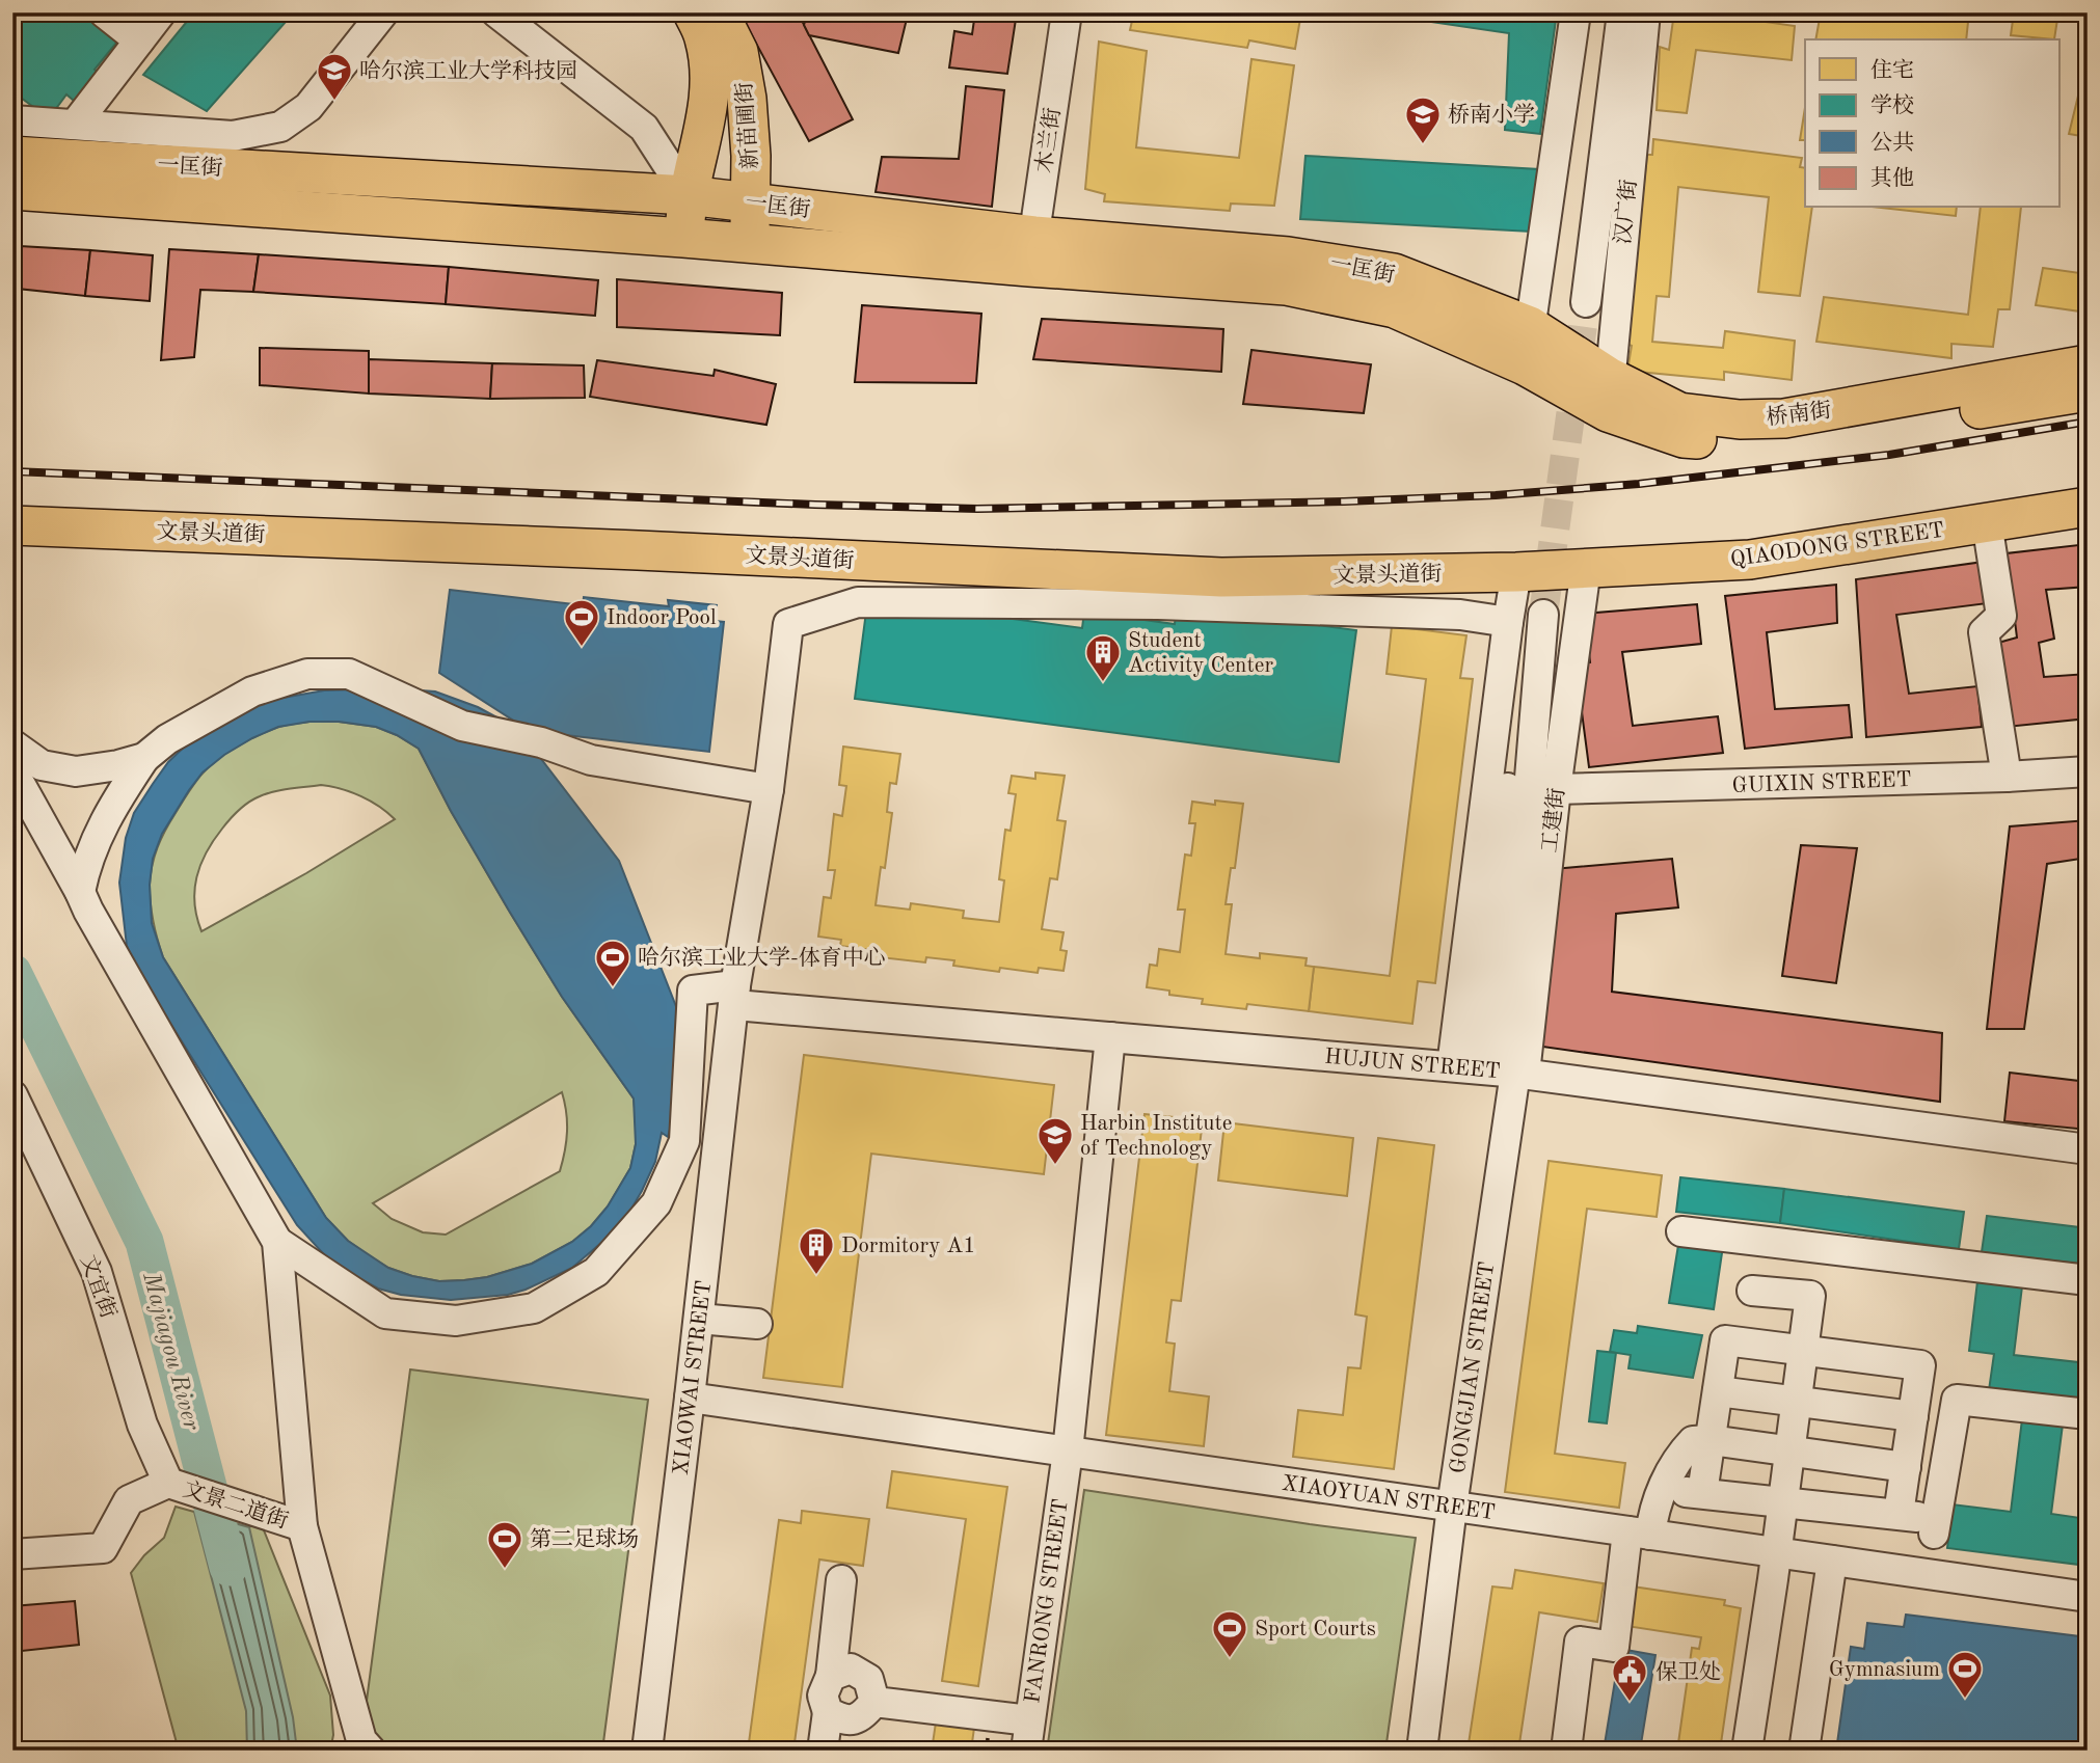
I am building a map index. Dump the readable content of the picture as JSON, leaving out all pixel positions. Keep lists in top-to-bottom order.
{
  "streets": {
    "main road": [
      "新苗圃街",
      "一匡街",
      "桥南街",
      "文景头道街",
      "QIAODONG STREET"
    ],
    "street": [
      "木兰街",
      "汉广街",
      "GUIXIN STREET",
      "工建街",
      "HUJUN STREET",
      "文宜街",
      "GONGJIAN STREET",
      "XIAOWAI STREET",
      "XIAOYUAN STREET",
      "文景二道街",
      "FANRONG STREET"
    ]
  },
  "crossings": [
    ["新苗圃街", "一匡街"],
    ["木兰街", "一匡街"],
    ["一匡街", "桥南街"],
    ["汉广街", "桥南街"],
    ["文景头道街", "QIAODONG STREET"],
    ["文景头道街", "工建街"],
    ["QIAODONG STREET", "工建街"],
    ["GUIXIN STREET", "工建街"],
    ["工建街", "HUJUN STREET"],
    ["工建街", "GONGJIAN STREET"],
    ["工建街", "XIAOWAI STREET"],
    ["HUJUN STREET", "GONGJIAN STREET"],
    ["HUJUN STREET", "XIAOWAI STREET"],
    ["HUJUN STREET", "FANRONG STREET"],
    ["文宜街", "文景二道街"],
    ["GONGJIAN STREET", "XIAOYUAN STREET"],
    ["XIAOWAI STREET", "XIAOYUAN STREET"],
    ["XIAOYUAN STREET", "FANRONG STREET"]
  ],
  "water": ["Majiagou River"],
  "places": {
    "school or university": ["哈尔滨工业大学科技园", "桥南小学", "Harbin Institute of Technology"],
    "sports": [
      "Indoor Pool",
      "哈尔滨工业大学-体育中心",
      "第二足球场",
      "Sport Courts",
      "Gymnasium"
    ],
    "building": ["Student Activity Center", "Dormitory A1"],
    "public building": ["保卫处"]
  },
  "legend": [
    "住宅",
    "学校",
    "公共",
    "其他"
  ]
}
